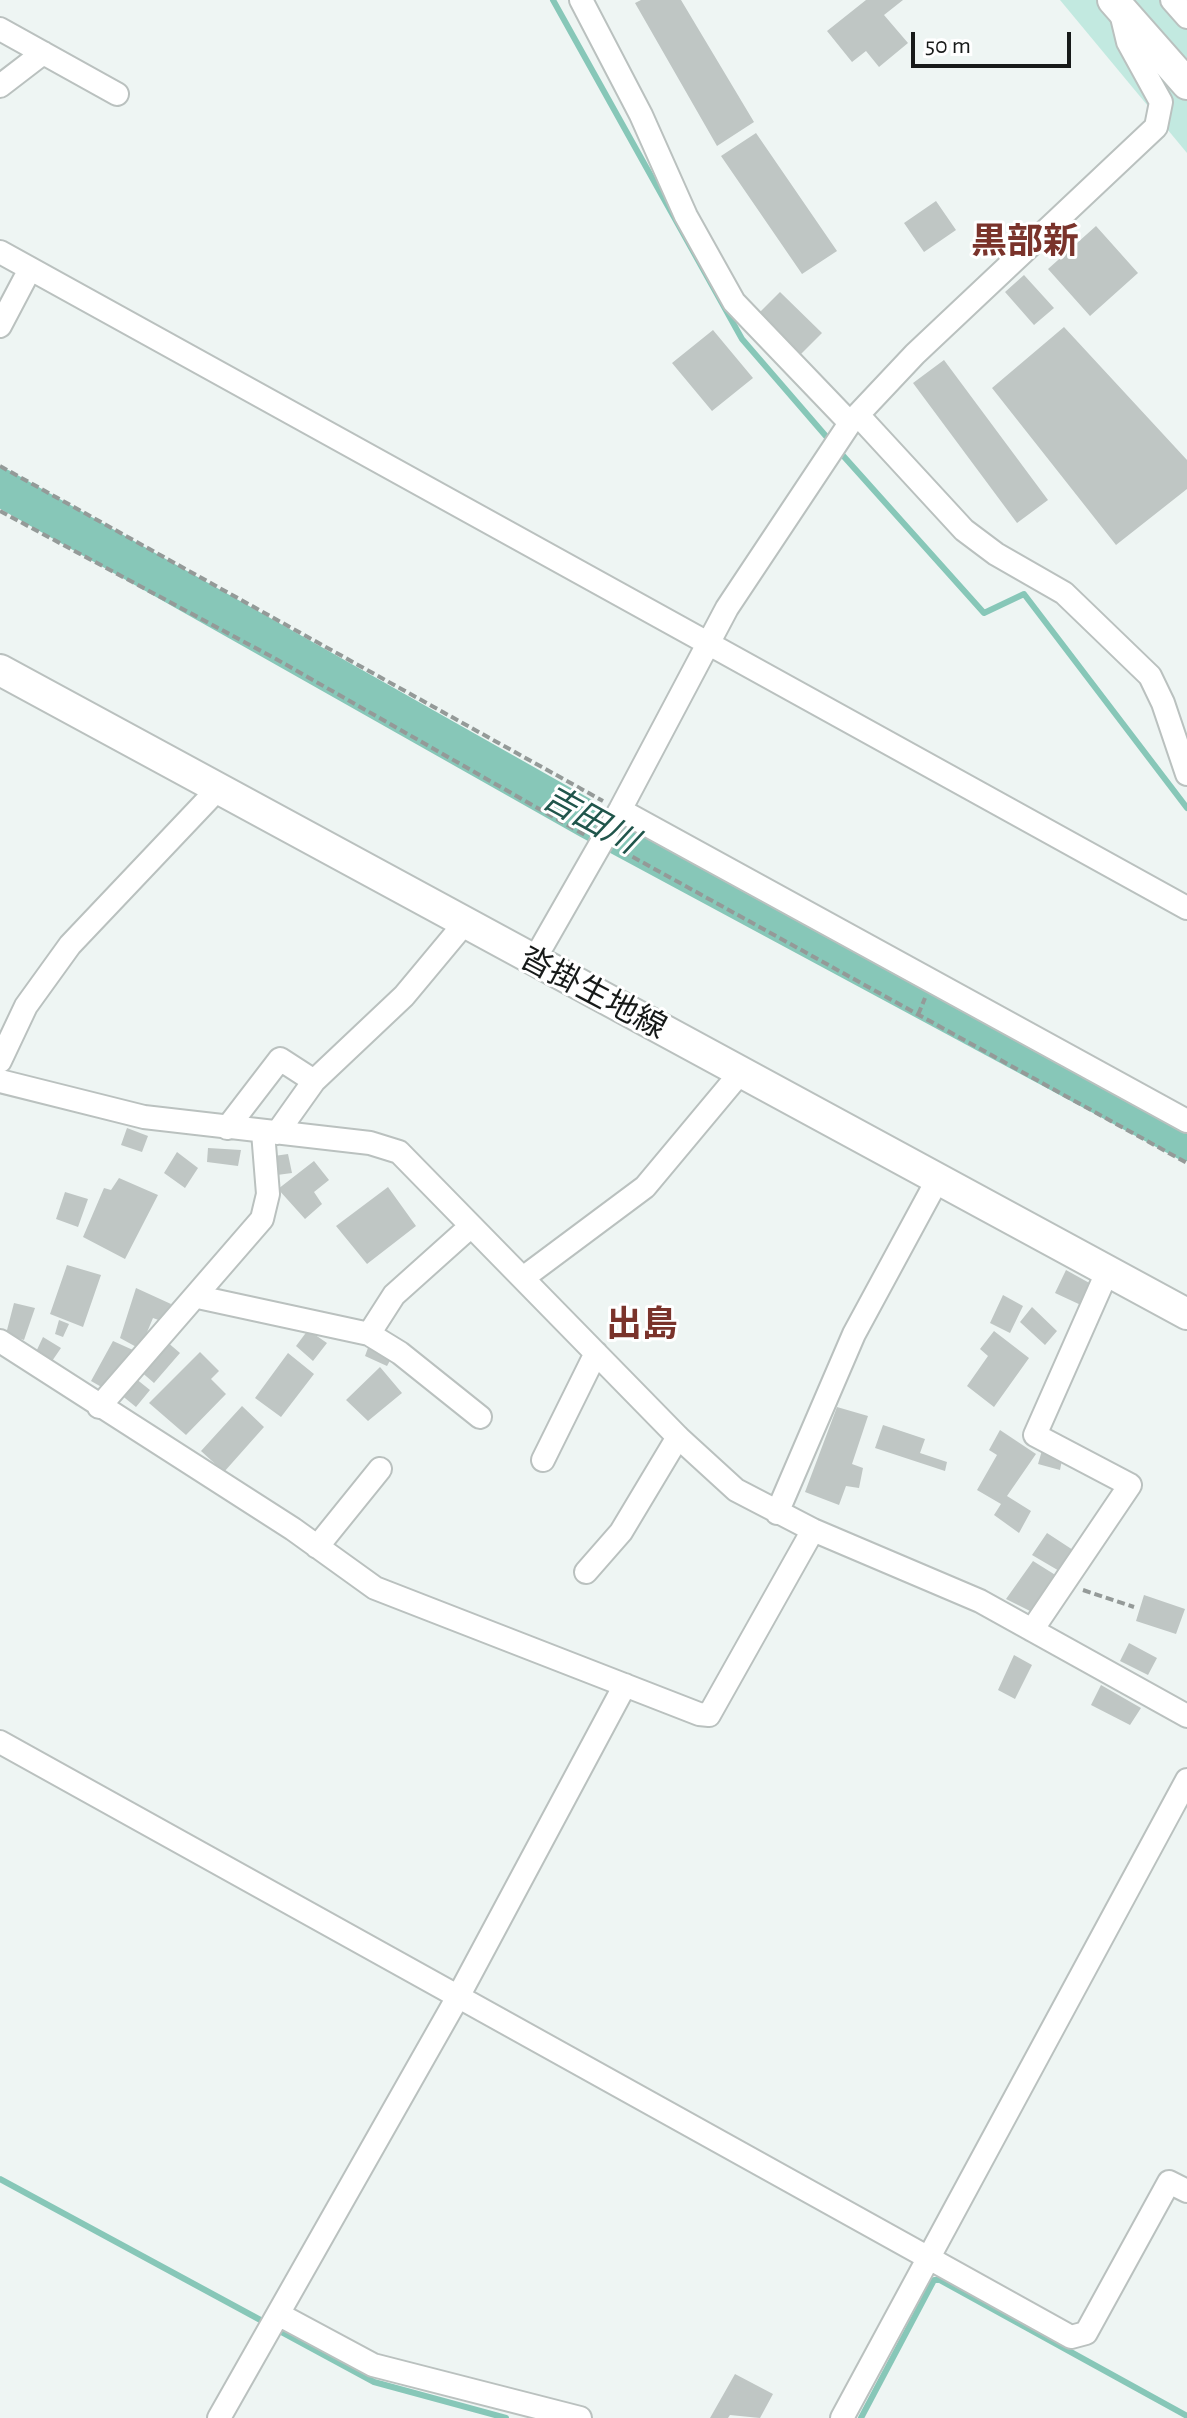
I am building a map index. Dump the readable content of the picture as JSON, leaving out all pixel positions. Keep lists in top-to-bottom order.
{
  "streets": {
    "main road": ["沓掛生地線"]
  },
  "districts": ["黒部新", "出島"],
  "water": ["吉田川"],
  "scale_bar": "50 m"
}
